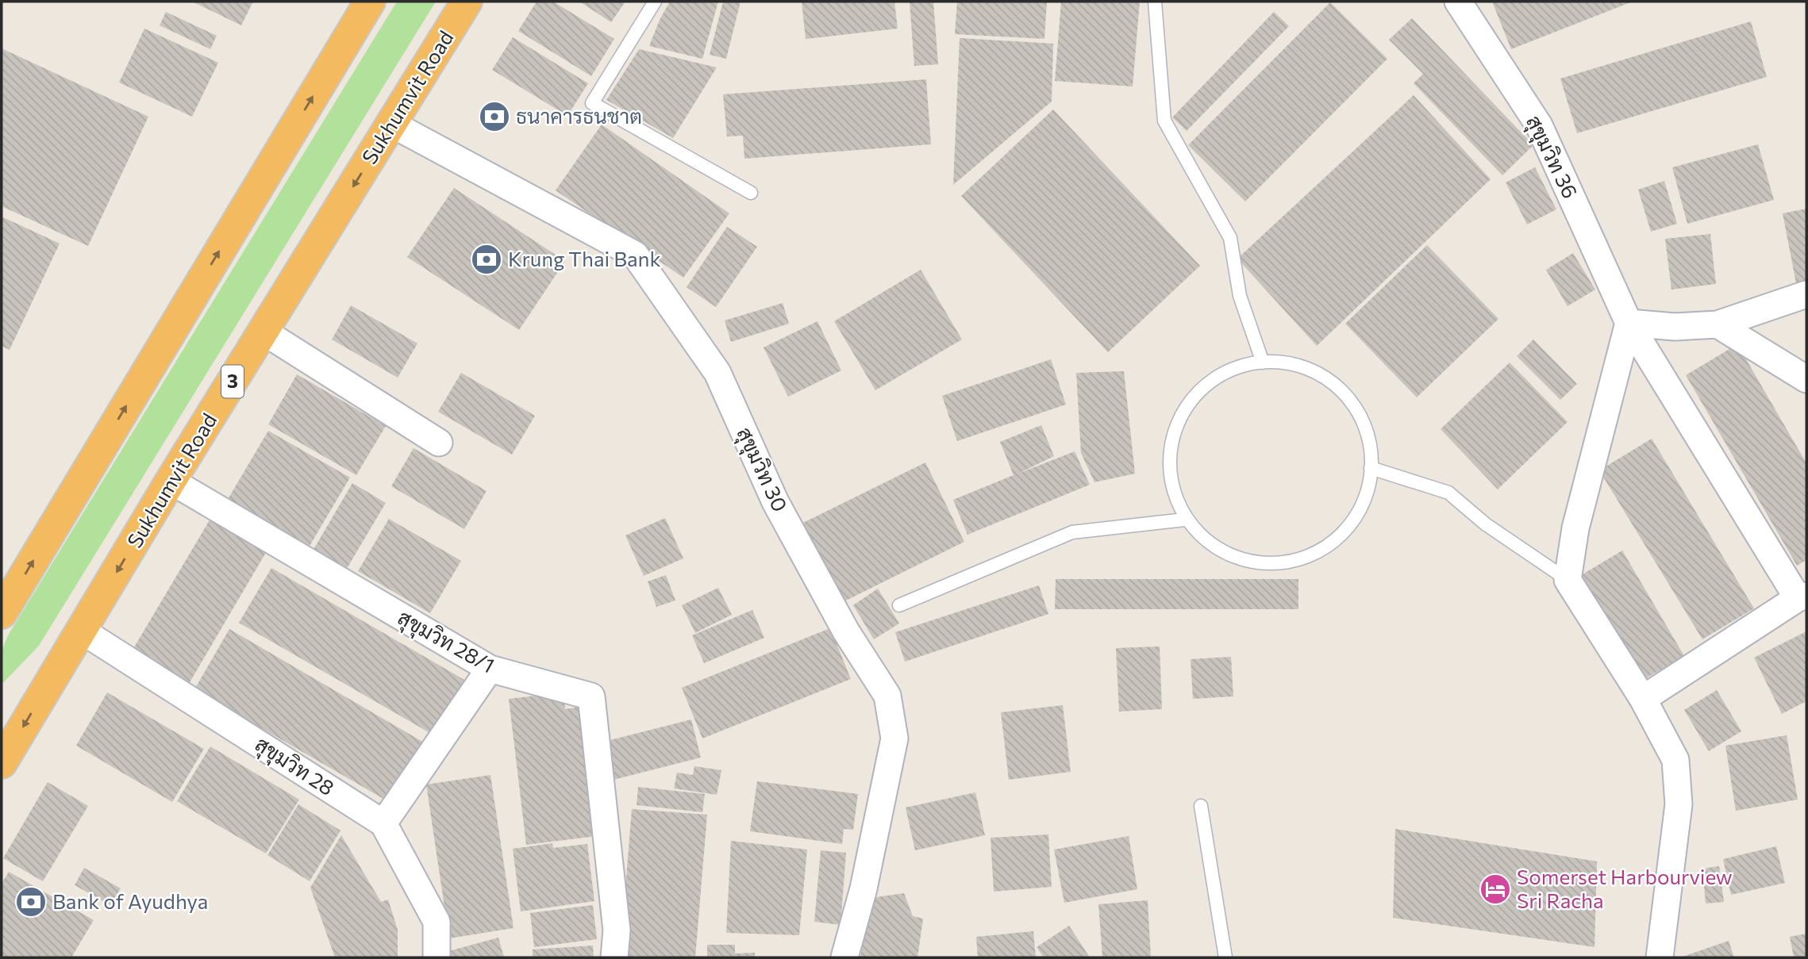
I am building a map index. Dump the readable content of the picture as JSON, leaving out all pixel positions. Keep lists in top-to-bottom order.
{
  "streets": {
    "highway": ["Sukhumvit Road", "3"],
    "street": [
      "สุขุมวิท 36",
      "สุขุมวิท 30",
      "สุขุมวิท 28/1",
      "สุขุมวิท 28"
    ]
  },
  "crossings": [
    ["Sukhumvit Road", "สุขุมวิท 30"],
    ["Sukhumvit Road", "สุขุมวิท 28/1"],
    ["Sukhumvit Road", "สุขุมวิท 28"]
  ],
  "places": {
    "bank": ["ธนาคารธนชาต", "Krung Thai Bank", "Bank of Ayudhya"],
    "hotel": ["Somerset Harbourview Sri Racha"]
  }
}
